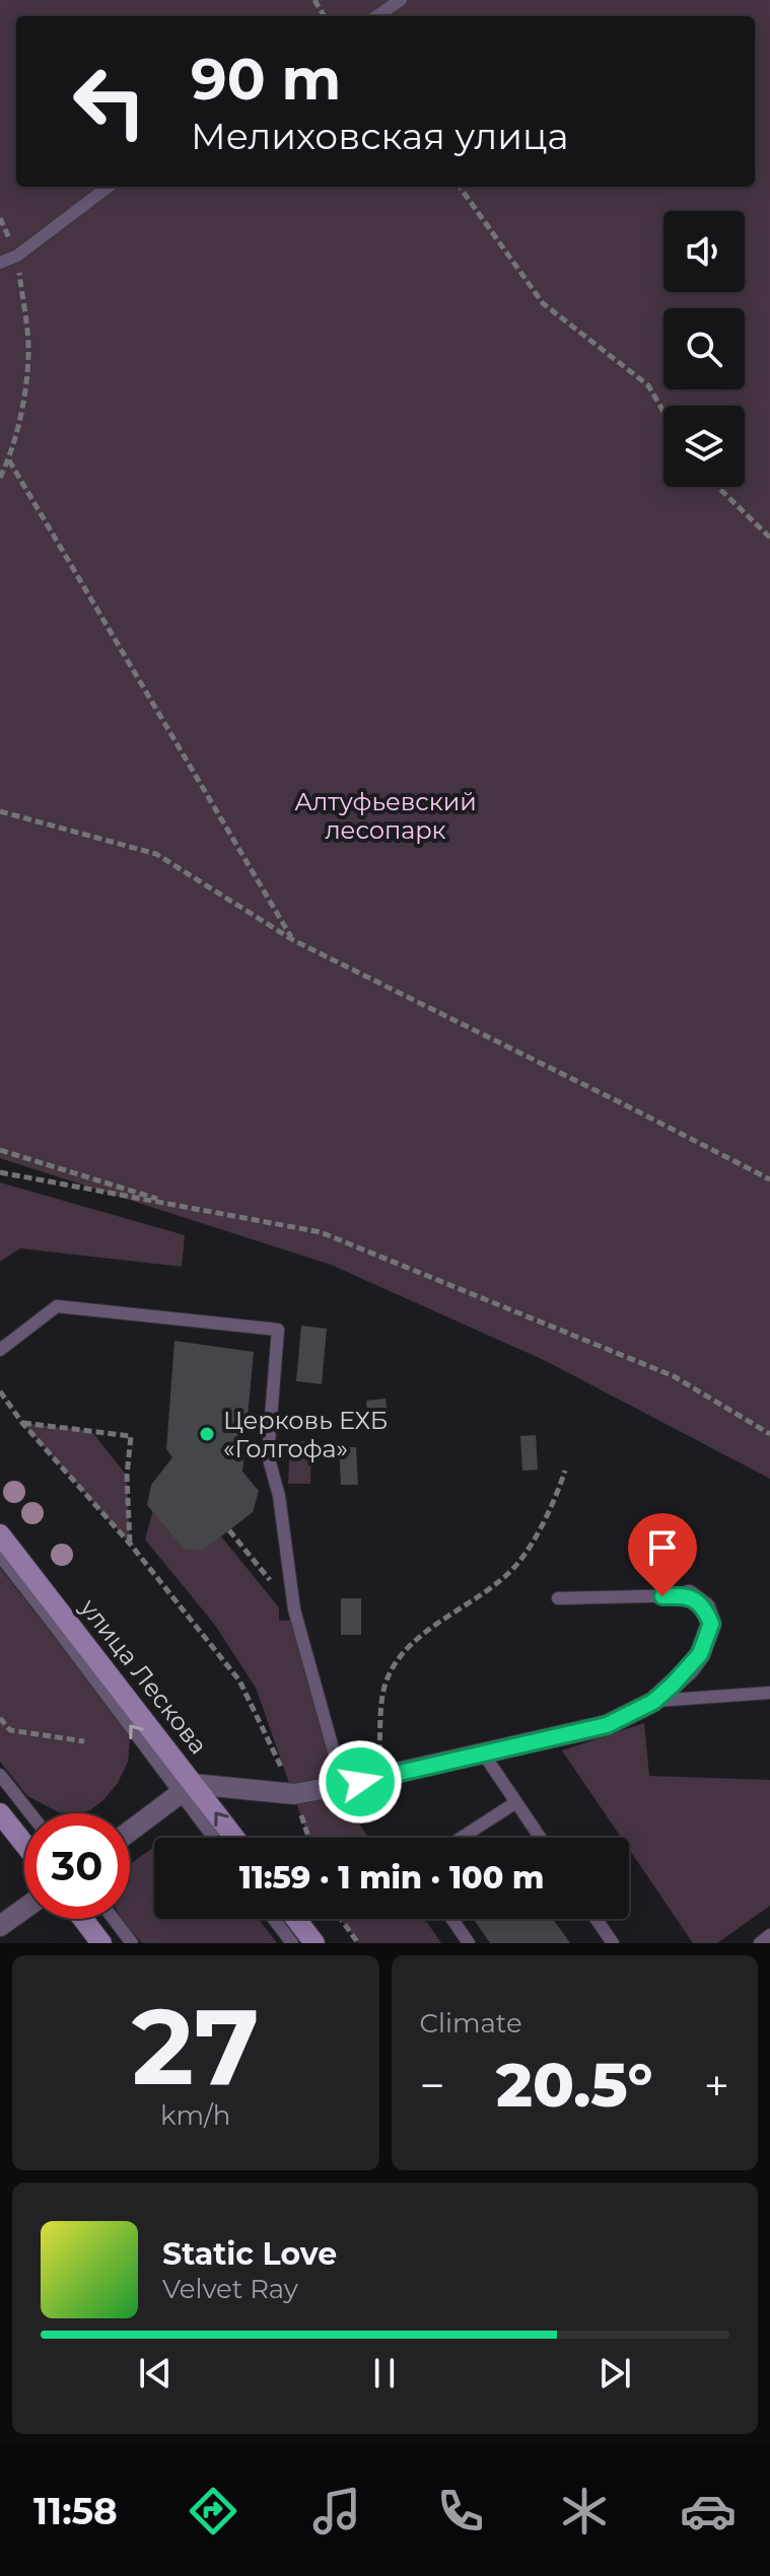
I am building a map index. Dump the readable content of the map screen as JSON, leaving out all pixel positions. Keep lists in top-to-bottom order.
{
  "streets": {
    "main road": ["улица Лескова"]
  },
  "parks": ["Алтуфьевский лесопарк"],
  "places": ["Церковь ЕХБ «Голгофа»"],
  "page": {
    "turn": ["90 m", "Мелиховская улица"],
    "limit": "30",
    "trip": "11:59 · 1 min · 100 m",
    "tile": [
      ["27", "km/h"],
      "Climate"
    ],
    "heat": ["−", "20.5°", "+"],
    "song": ["Static Love", "Velvet Ray"],
    "tabs": "11:58"
  }
}
